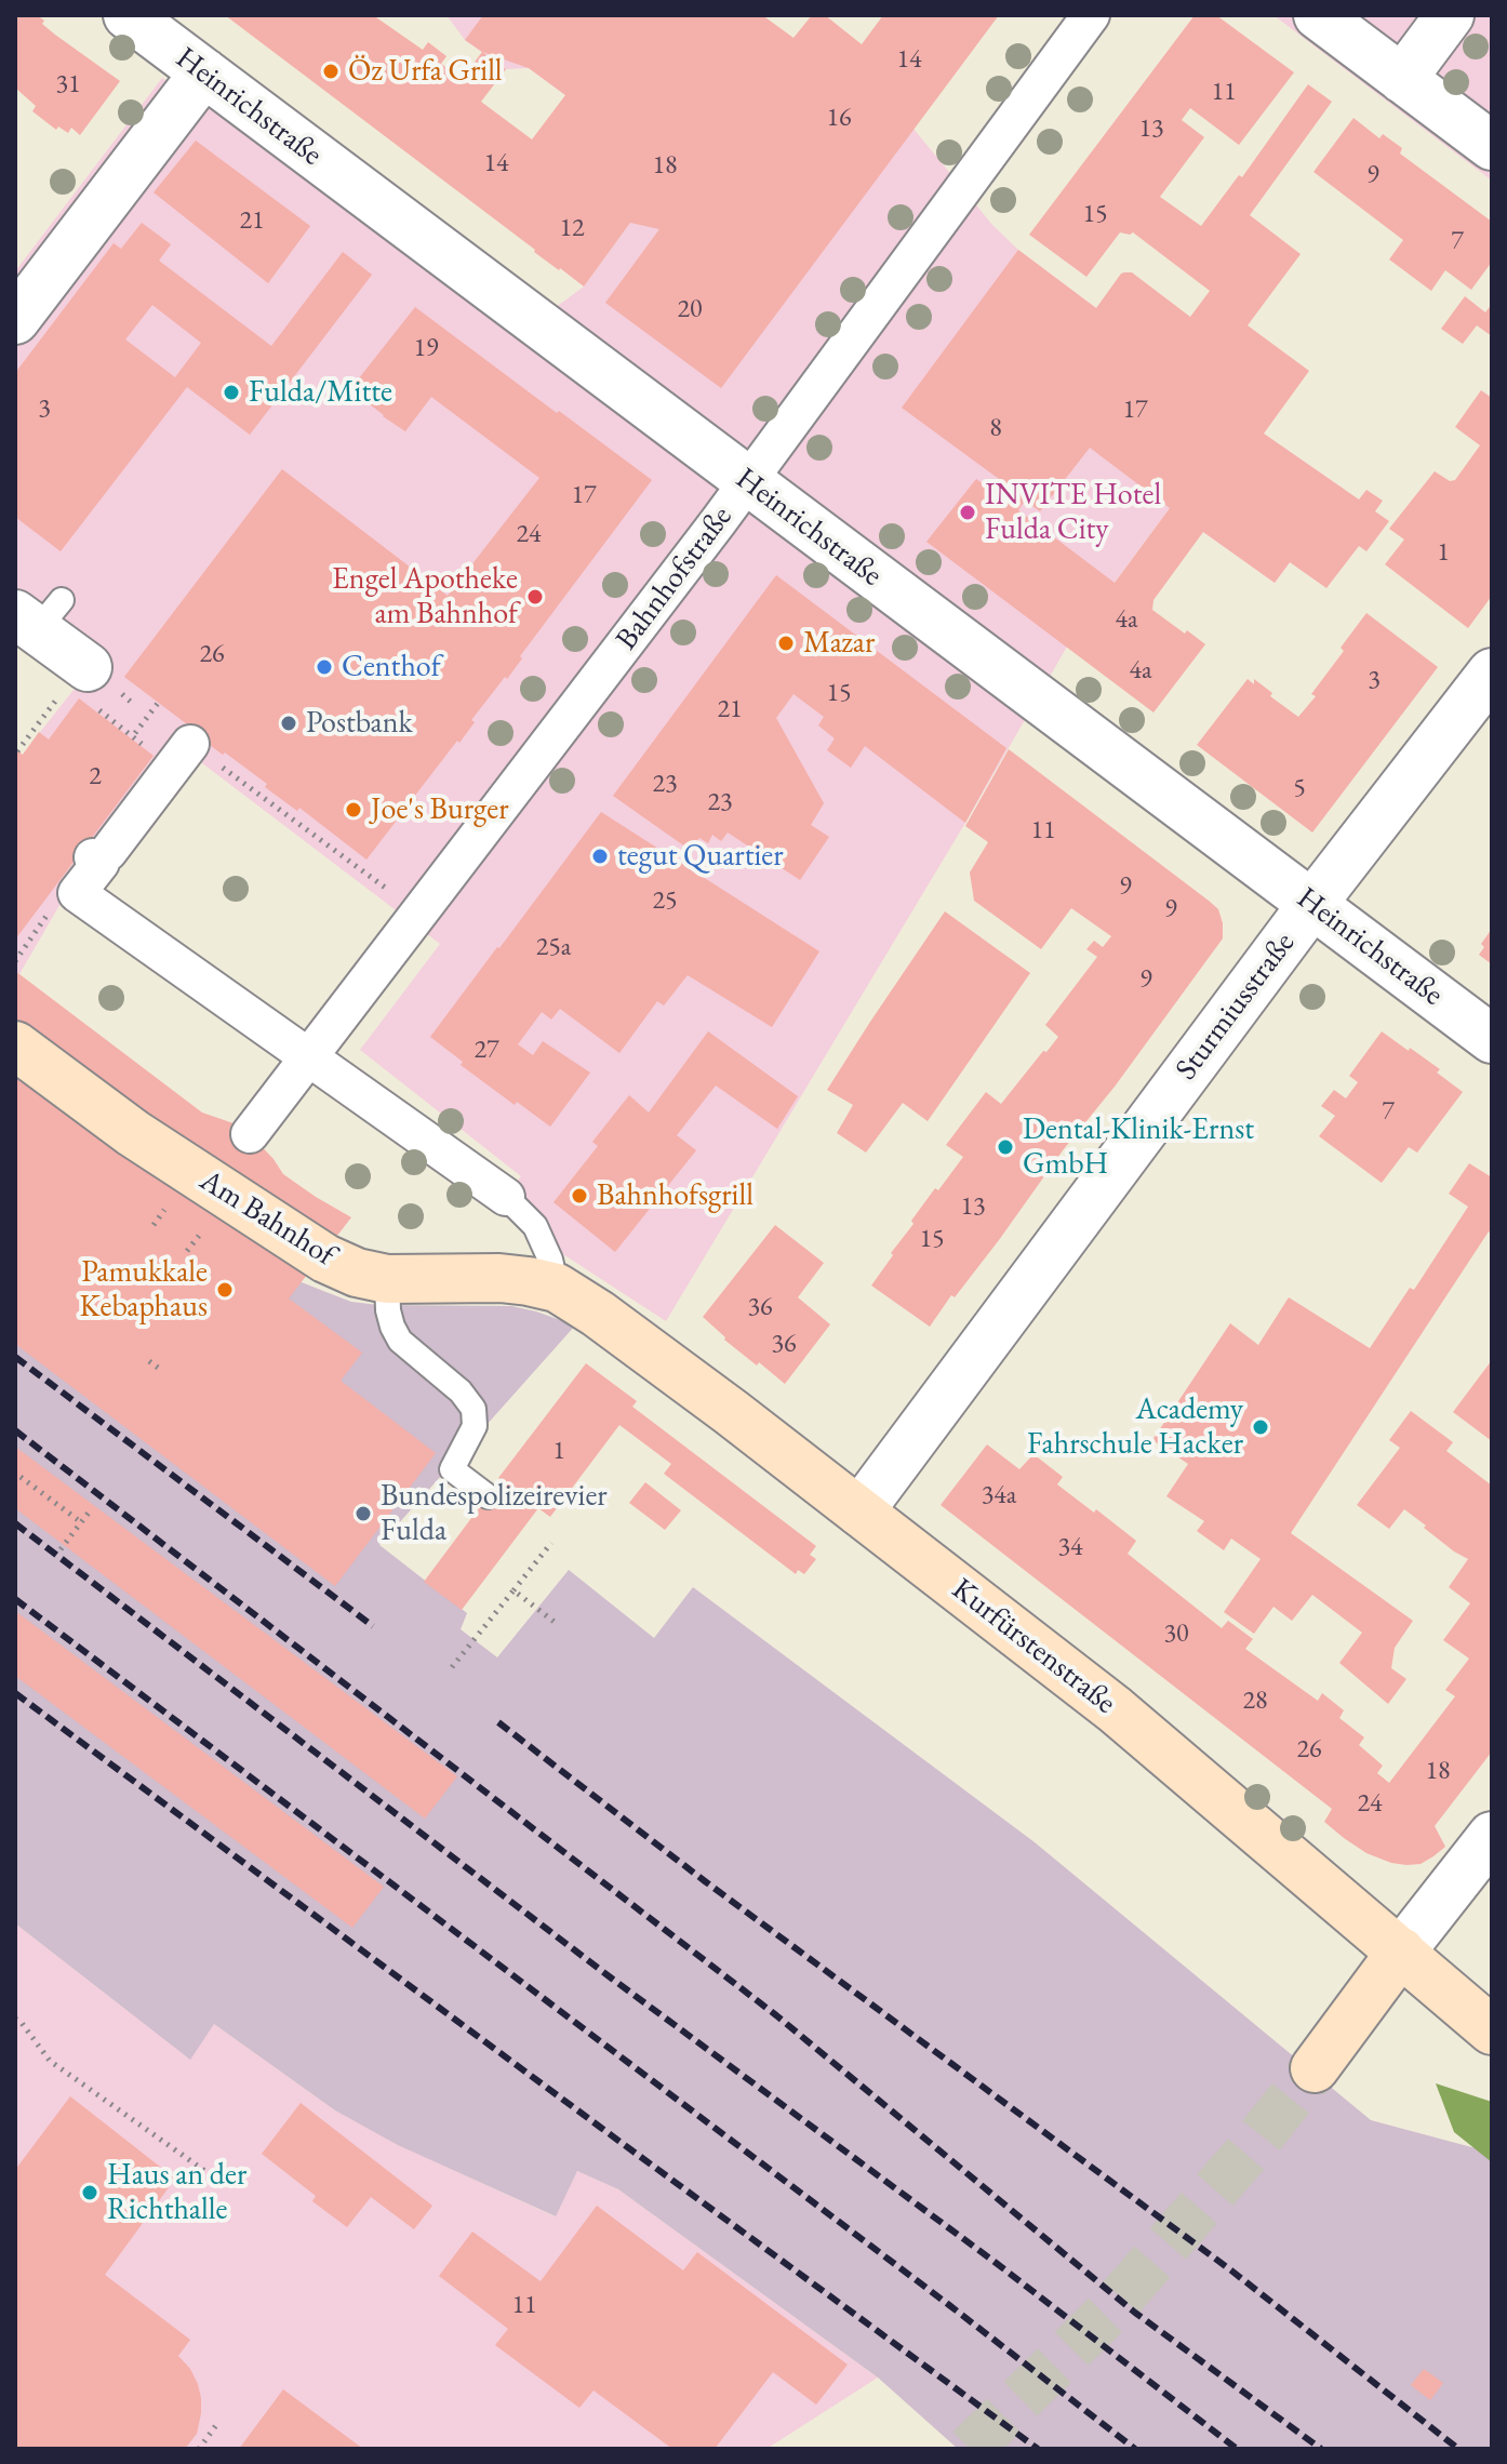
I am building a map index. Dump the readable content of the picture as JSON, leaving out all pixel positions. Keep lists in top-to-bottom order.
{
  "streets": {
    "main road": ["Am Bahnhof", "Kurfürstenstraße"],
    "street": ["Heinrichstraße", "Bahnhofstraße", "Sturmiusstraße"]
  },
  "crossings": [
    ["Heinrichstraße", "Bahnhofstraße"],
    ["Heinrichstraße", "Sturmiusstraße"],
    ["Sturmiusstraße", "Kurfürstenstraße"],
    ["Am Bahnhof", "Kurfürstenstraße"]
  ],
  "places": [
    "Öz Urfa Grill",
    "Fulda/Mitte",
    "INVITE Hotel Fulda City",
    "Engel Apotheke am Bahnhof",
    "Mazar",
    "Centhof",
    "Postbank",
    "Joe's Burger",
    "tegut Quartier",
    "Dental-Klinik-Ernst GmbH",
    "Bahnhofsgrill",
    "Pamukkale Kebaphaus",
    "Academy Fahrschule Hacker",
    "Bundespolizeirevier Fulda",
    "Haus an der Richthalle"
  ],
  "house_numbers": [
    "14",
    "31",
    "11",
    "16",
    "13",
    "14",
    "18",
    "9",
    "15",
    "21",
    "12",
    "7",
    "20",
    "19",
    "3",
    "17",
    "8",
    "17",
    "24",
    "1",
    "4a",
    "26",
    "4a",
    "3",
    "15",
    "21",
    "2",
    "23",
    "5",
    "23",
    "11",
    "9",
    "25",
    "9",
    "25a",
    "9",
    "27",
    "7",
    "13",
    "15",
    "36",
    "36",
    "1",
    "34a",
    "34",
    "30",
    "28",
    "26",
    "18",
    "24",
    "11"
  ]
}
